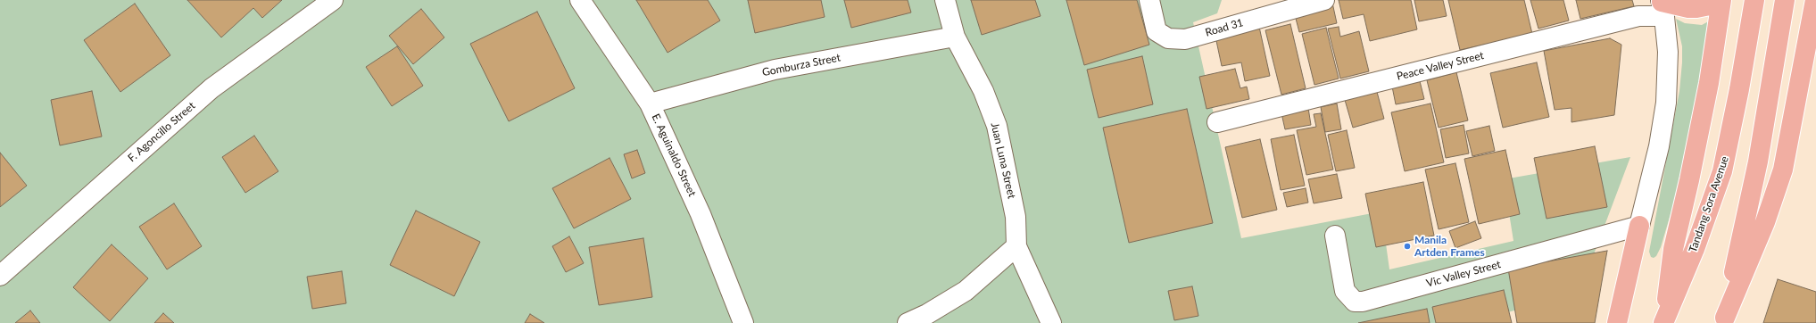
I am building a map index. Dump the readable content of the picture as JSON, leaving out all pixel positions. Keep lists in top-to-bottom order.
{
  "streets": {
    "main road": ["Tandang Sora Avenue"],
    "street": [
      "Road 31",
      "Gomburza Street",
      "Peace Valley Street",
      "F. Agoncillo Street",
      "E. Aguinaldo Street",
      "Juan Luna Street",
      "Vic Valley Street"
    ]
  },
  "crossings": [
    ["Gomburza Street", "E. Aguinaldo Street"],
    ["Gomburza Street", "Juan Luna Street"]
  ],
  "places": ["Manila Artden Frames"]
}
